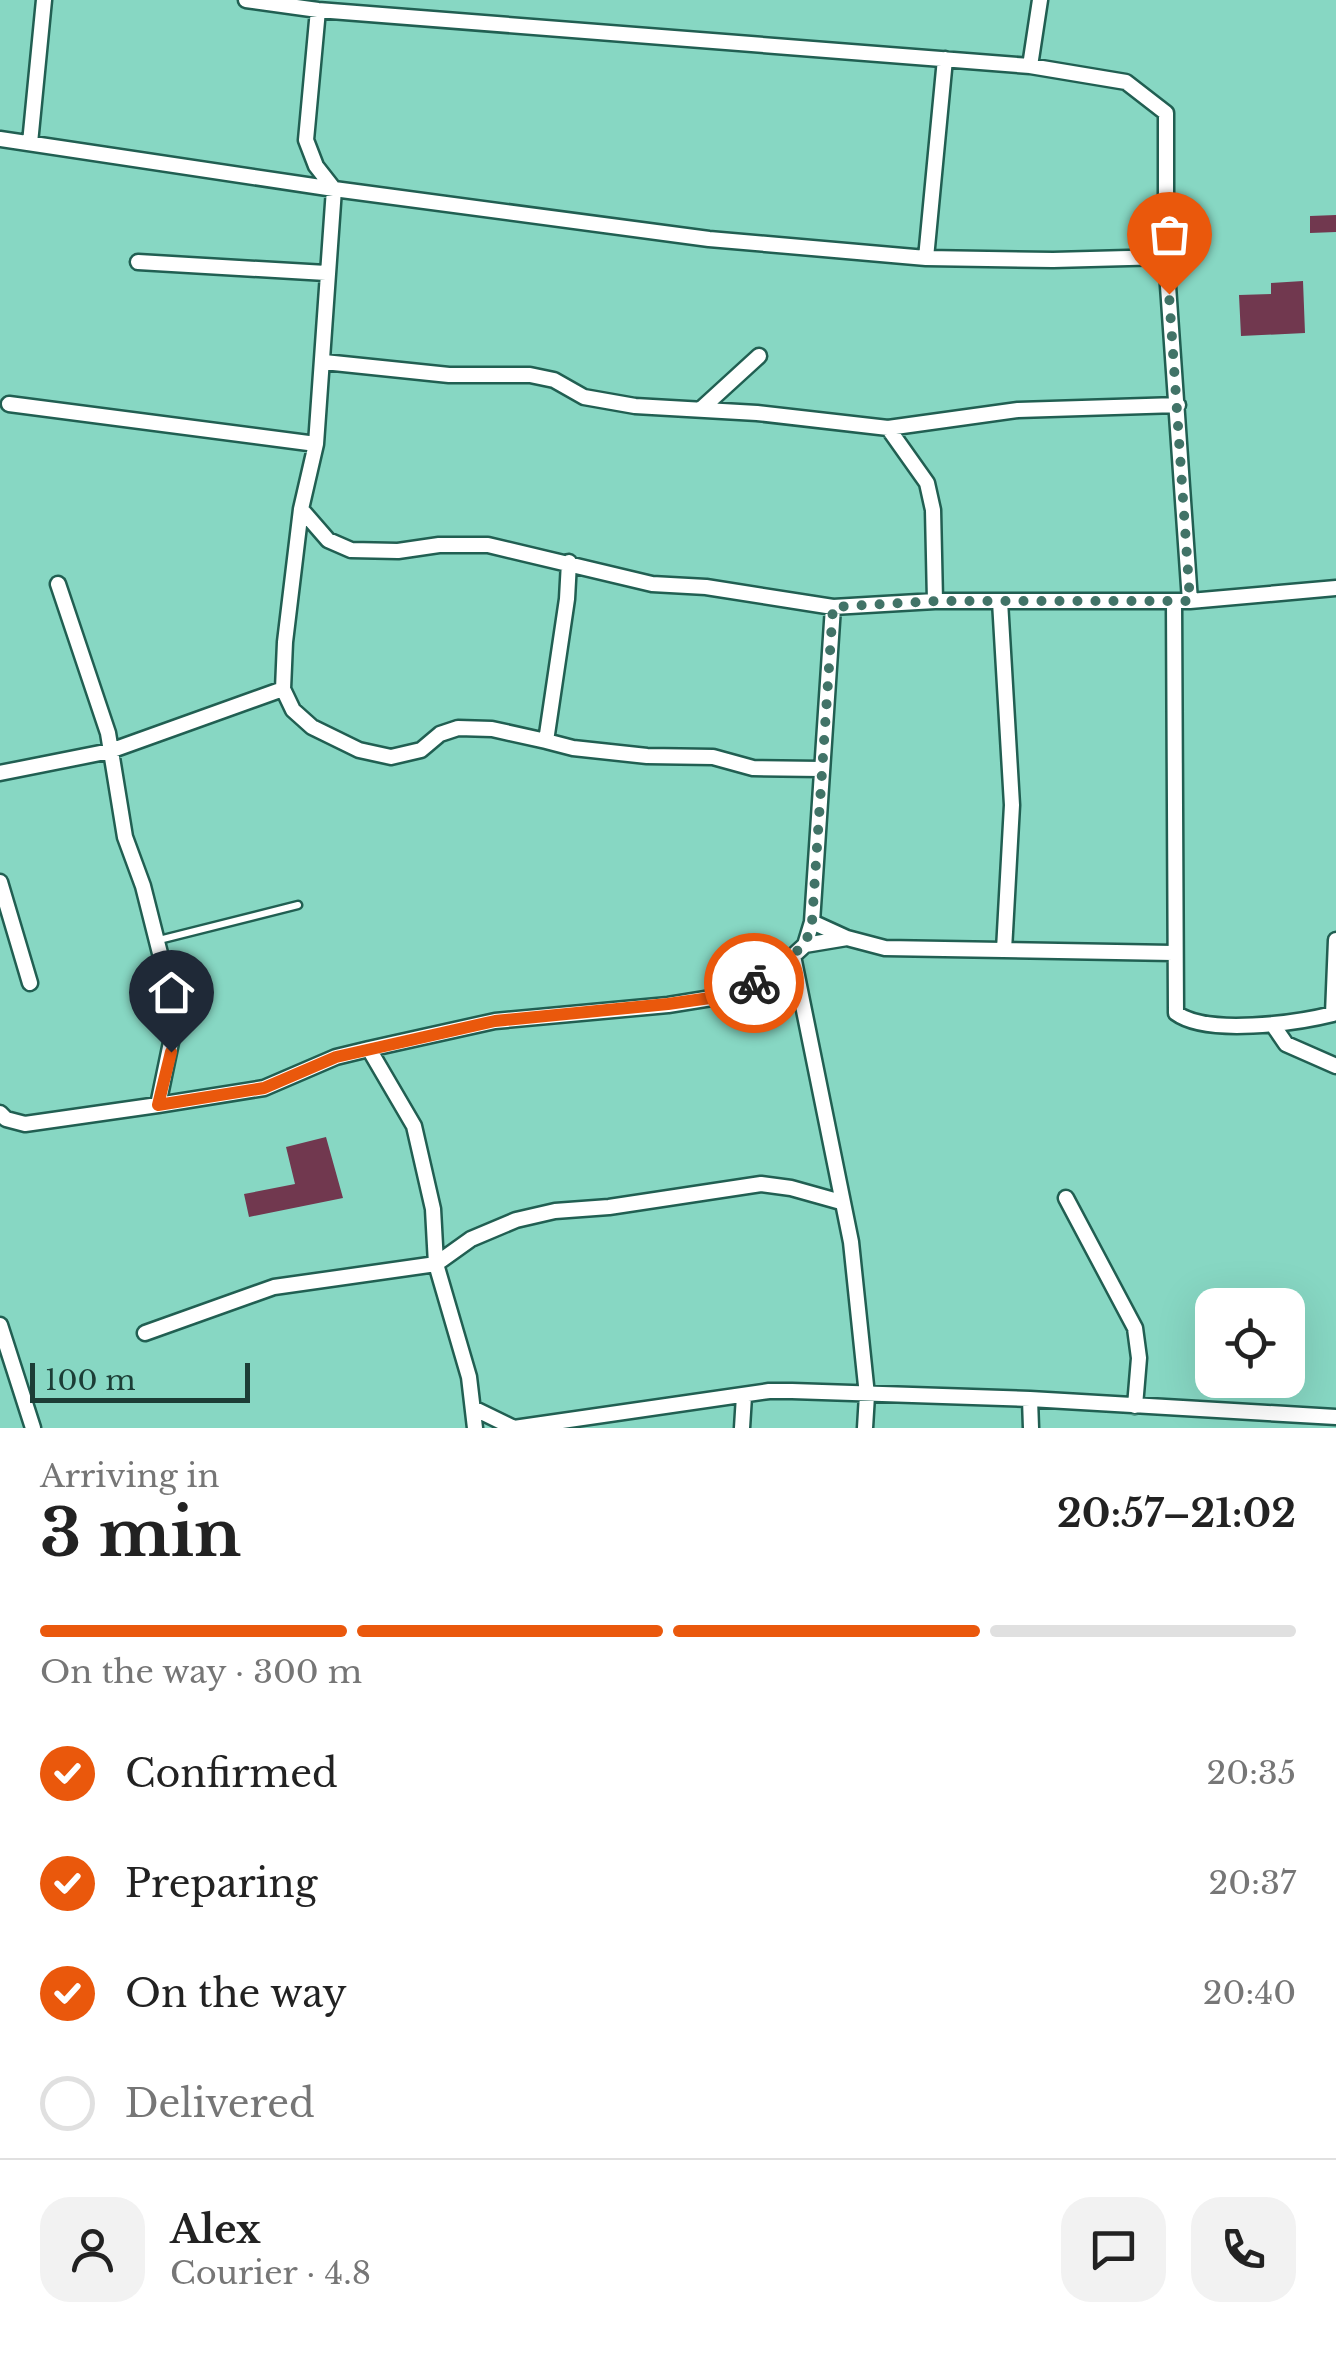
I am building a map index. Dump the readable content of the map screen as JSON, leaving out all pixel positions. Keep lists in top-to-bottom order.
{
  "scale_bar": "100 m",
  "page": {
    "scale": "100 m",
    "heading": ["3 min", "Arriving in", "20:57–21:02"],
    "panel": ["Alex", "Courier · 4.8"],
    "bar": "On the way · 300 m",
    "list": [
      ["Confirmed", "20:35"],
      ["Preparing", "20:37"],
      ["On the way", "20:40"],
      "Delivered"
    ]
  }
}
